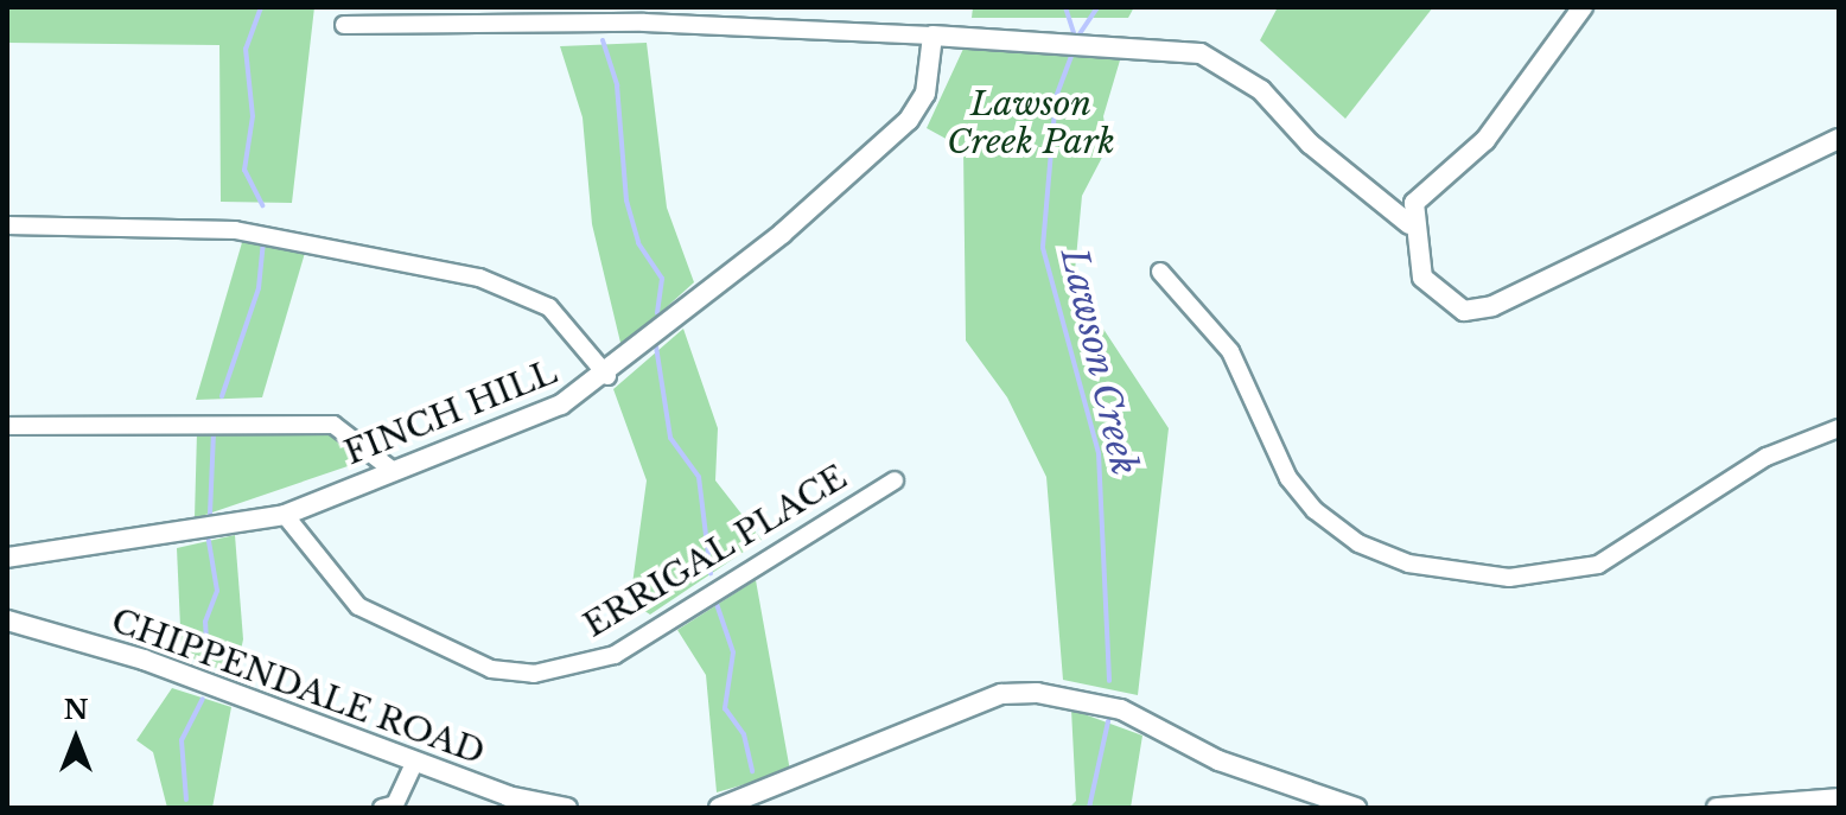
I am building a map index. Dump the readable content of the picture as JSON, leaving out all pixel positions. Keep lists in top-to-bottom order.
{
  "streets": {
    "street": ["FINCH HILL", "ERRIGAL PLACE", "CHIPPENDALE ROAD"]
  },
  "crossings": [
    ["FINCH HILL", "ERRIGAL PLACE"]
  ],
  "water": ["Lawson Creek"],
  "parks": ["Lawson Creek Park"],
  "north": "top"
}
